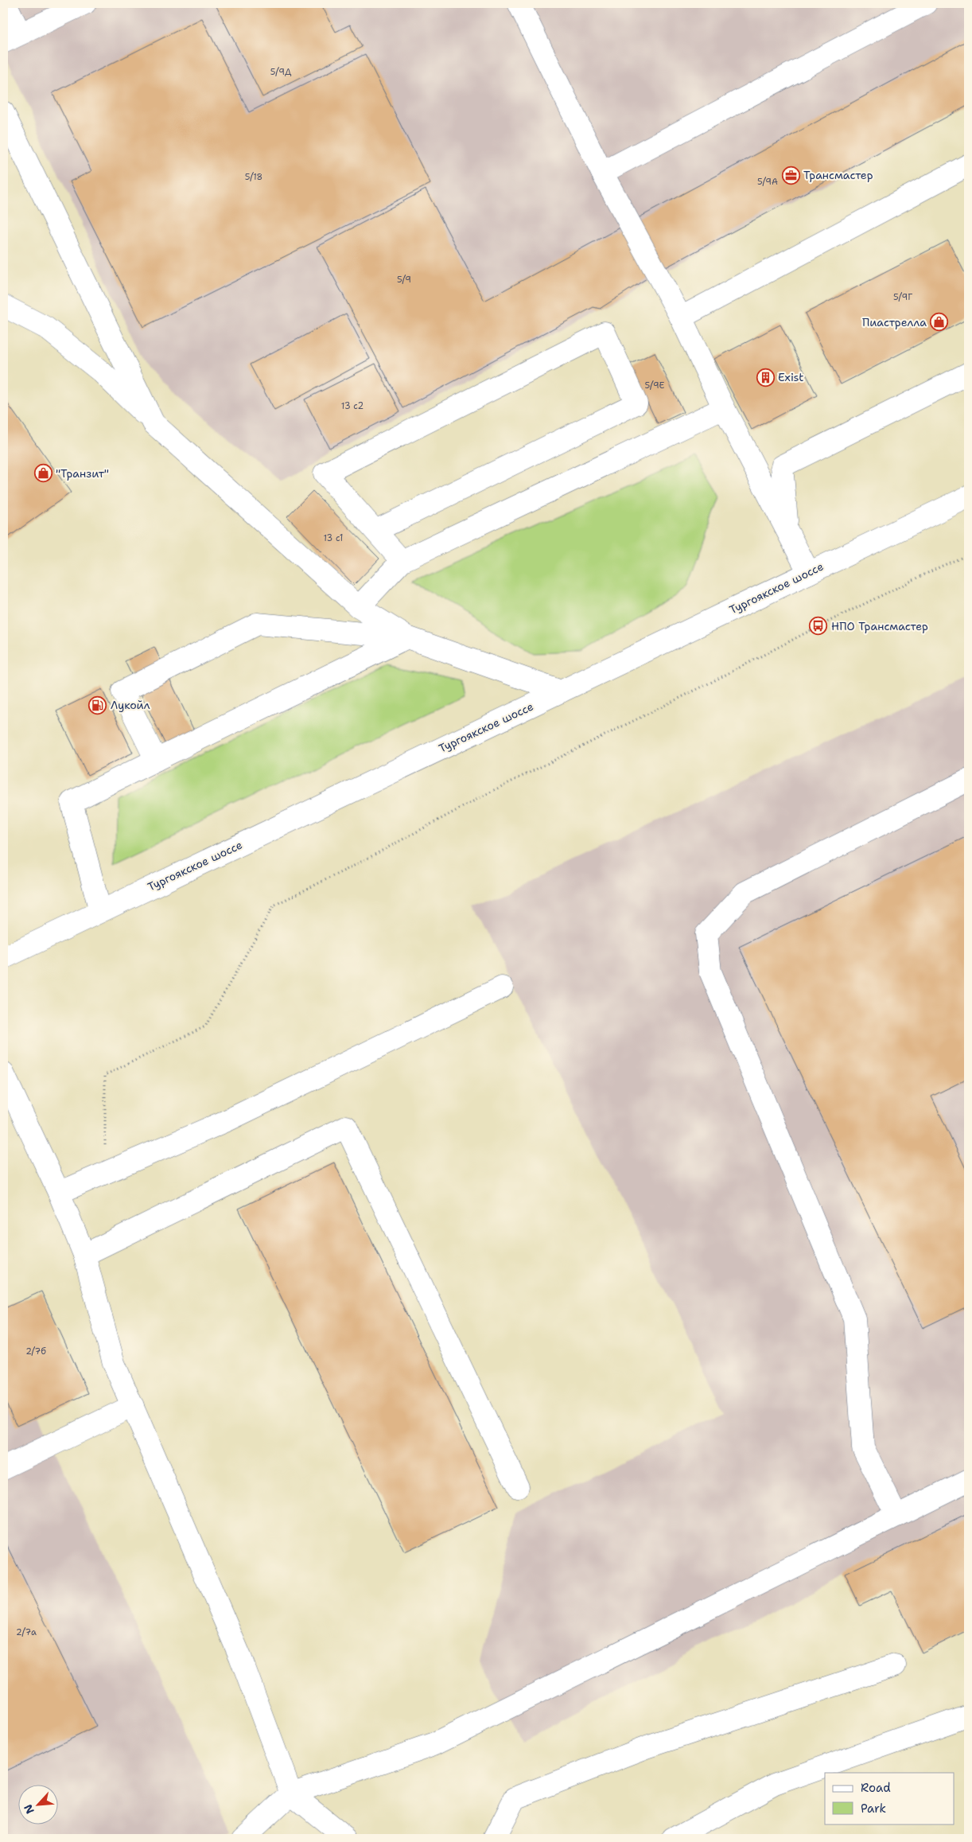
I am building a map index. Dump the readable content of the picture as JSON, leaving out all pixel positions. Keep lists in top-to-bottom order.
{
  "streets": {
    "main road": ["Тургоякское шоссе"]
  },
  "places": {
    "office": ["Трансмастер"],
    "shop": ["Пиастрелла", "\"Транзит\""],
    "building": ["Exist"],
    "bus stop": ["НПО Трансмастер"],
    "fuel station": ["Лукойл"]
  },
  "house_numbers": [
    "5/9Д",
    "5/18",
    "5/9А",
    "5/9",
    "5/9Г",
    "5/9Е",
    "13 с2",
    "13 с1",
    "2/7б",
    "2/7а"
  ],
  "legend": ["Road", "Park"],
  "north": "bottom left"
}
